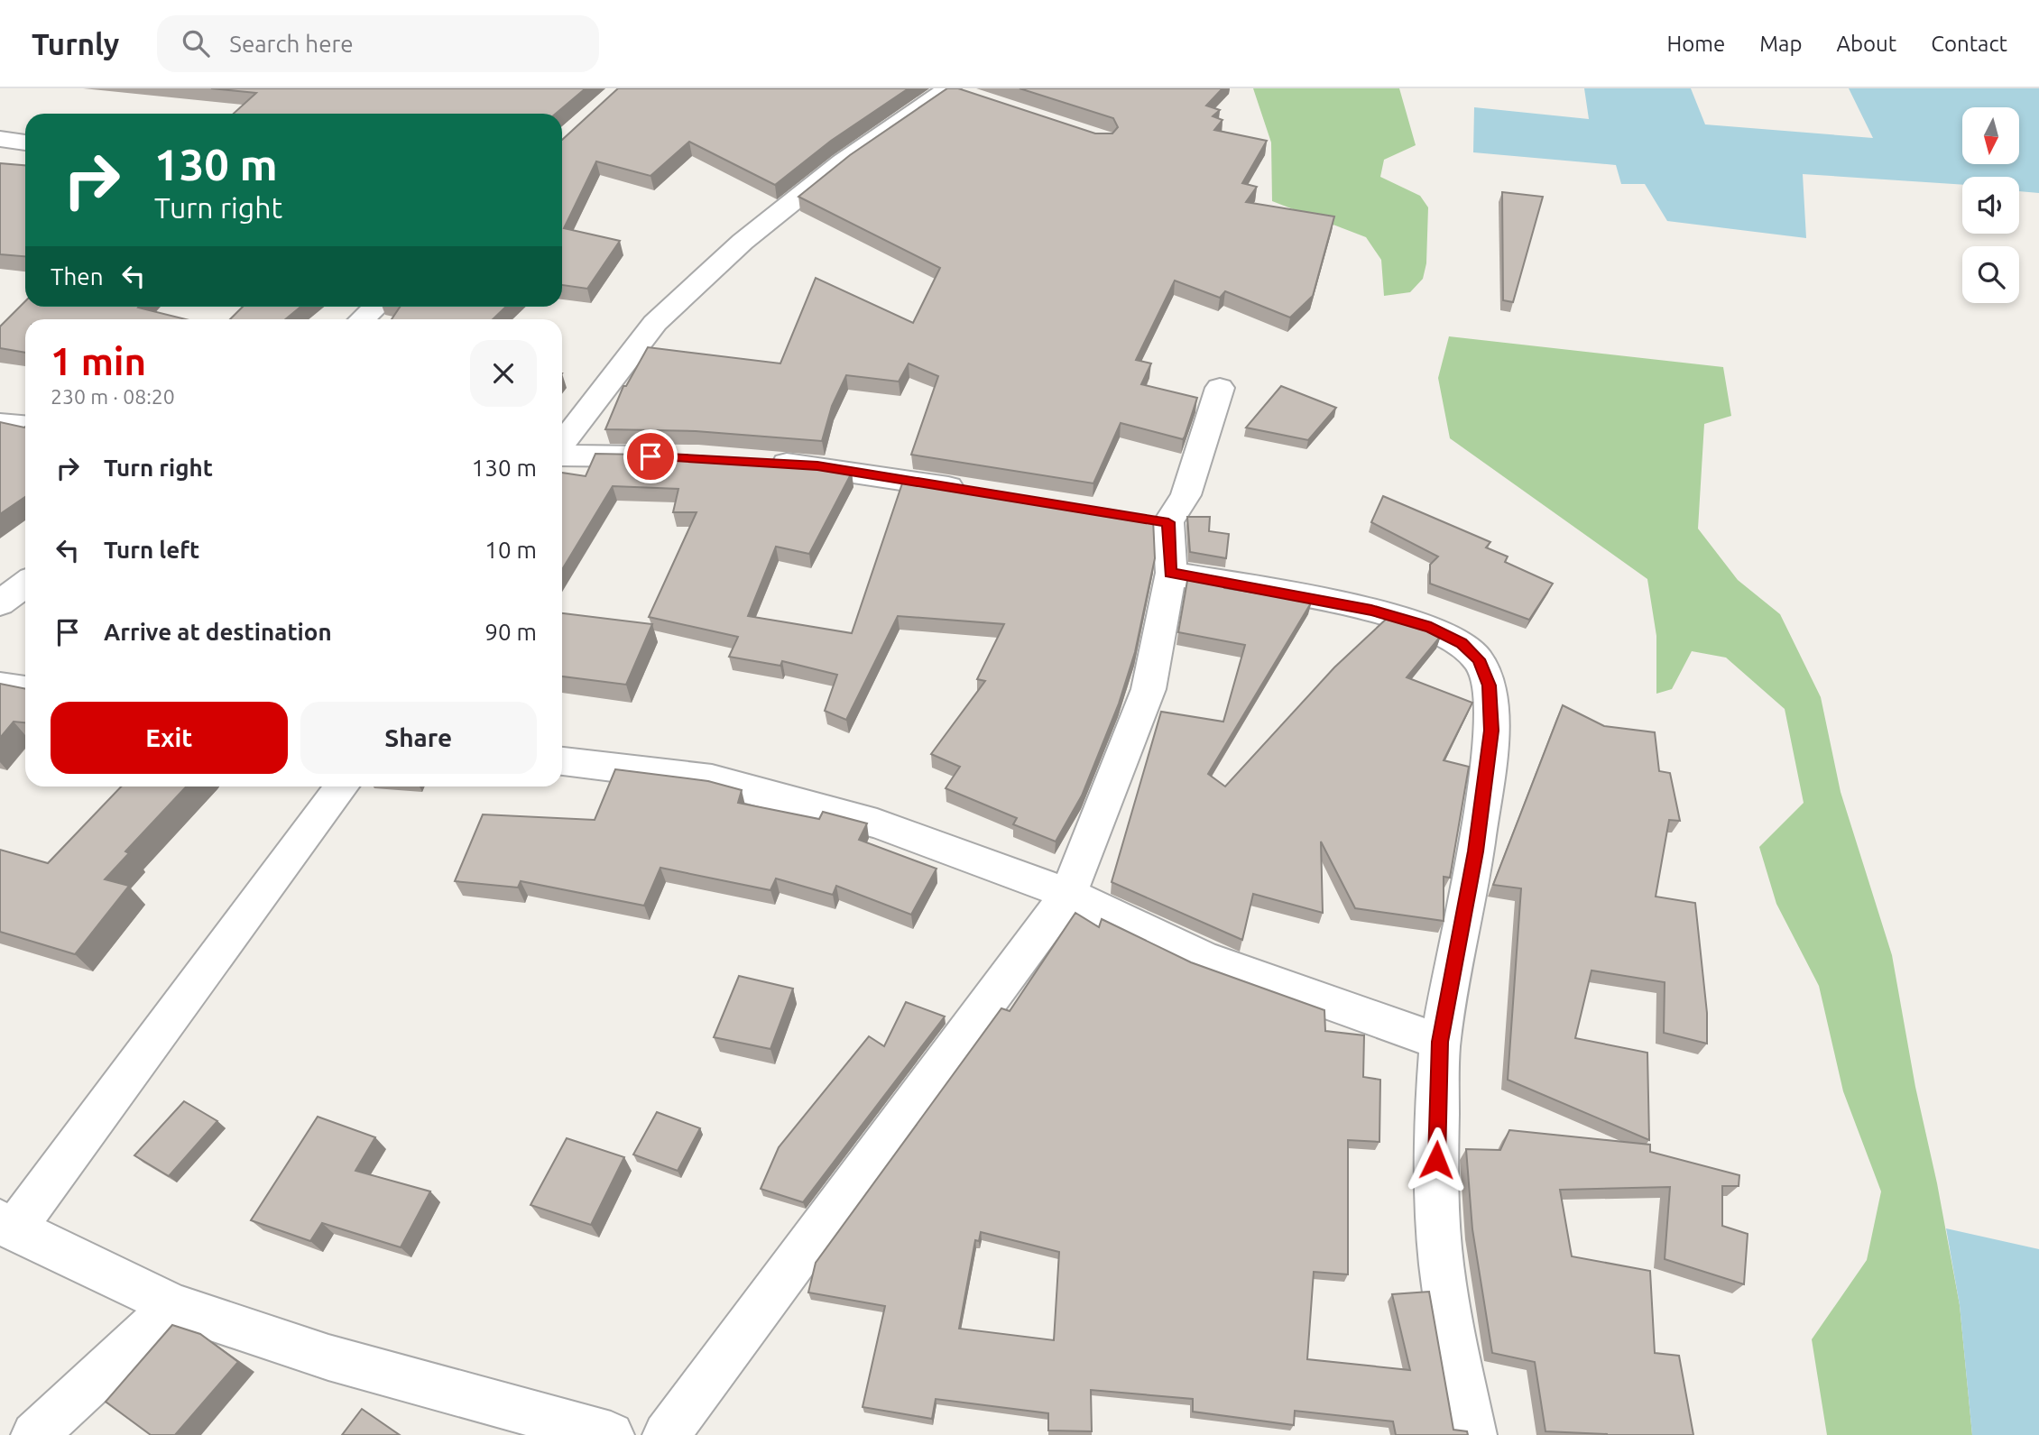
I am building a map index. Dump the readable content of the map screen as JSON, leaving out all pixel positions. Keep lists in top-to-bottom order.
{
  "north": "bottom",
  "page": {
    "header": "Turnly",
    "search": "Search here",
    "nav": [
      "Home",
      "Map",
      "About",
      "Contact"
    ],
    "turn": ["130 m", "Turn right"],
    "then": "Then",
    "heading": ["1 min", "230 m · 08:20"],
    "list": [
      {
        "name": "Turn right",
        "value": "130 m"
      },
      {
        "name": "Turn left",
        "value": "10 m"
      },
      {
        "name": "Arrive at destination",
        "value": "90 m"
      }
    ],
    "buttons": ["Exit", "Share"]
  }
}
